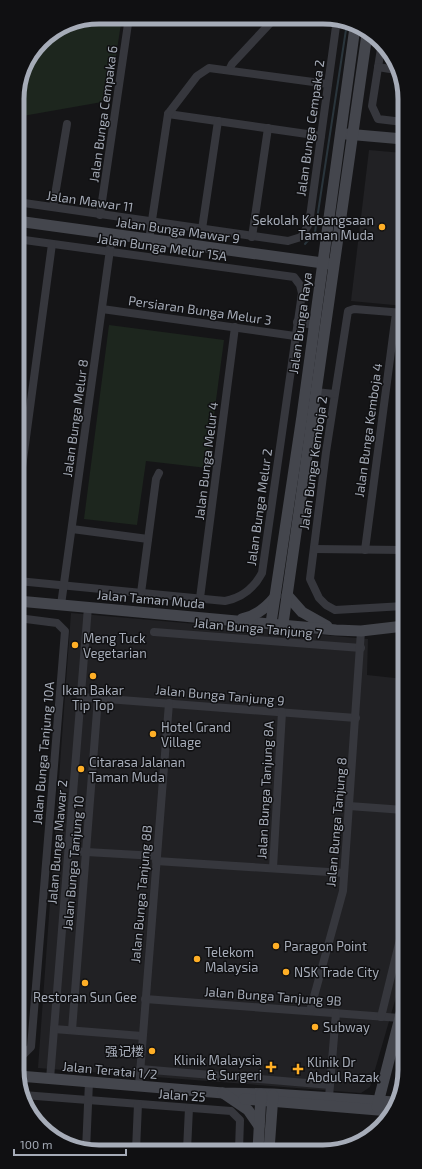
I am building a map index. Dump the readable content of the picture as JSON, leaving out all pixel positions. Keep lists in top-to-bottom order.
{
  "streets": {
    "street": [
      "Jalan Bunga Cempaka 6",
      "Jalan Bunga Cempaka 2",
      "Jalan Mawar 11",
      "Jalan Bunga Mawar 9",
      "Jalan Bunga Melur 15A",
      "Persiaran Bunga Melur 3",
      "Jalan Bunga Raya",
      "Jalan Bunga Melur 8",
      "Jalan Bunga Kemboja 4",
      "Jalan Bunga Melur 4",
      "Jalan Bunga Kemboja 2",
      "Jalan Bunga Melur 2",
      "Jalan Taman Muda",
      "Jalan Bunga Tanjung 7",
      "Jalan Bunga Tanjung 9",
      "Jalan Bunga Tanjung 10A",
      "Jalan Bunga Tanjung 8A",
      "Jalan Bunga Tanjung 8",
      "Jalan Bunga Mawar 2",
      "Jalan Bunga Tanjung 10",
      "Jalan Bunga Tanjung 8B",
      "Jalan Bunga Tanjung 9B",
      "Jalan Teratai 1/2",
      "Jalan 25"
    ]
  },
  "crossings": [
    ["Jalan Bunga Cempaka 6", "Jalan Mawar 11"],
    ["Jalan Bunga Cempaka 2", "Jalan Mawar 11"],
    ["Jalan Bunga Mawar 9", "Jalan Bunga Raya"],
    ["Jalan Bunga Mawar 9", "Jalan Bunga Melur 8"],
    ["Jalan Bunga Melur 15A", "Jalan Bunga Melur 8"],
    ["Jalan Bunga Melur 15A", "Jalan Bunga Melur 2"],
    ["Persiaran Bunga Melur 3", "Jalan Bunga Melur 8"],
    ["Persiaran Bunga Melur 3", "Jalan Bunga Melur 4"],
    ["Persiaran Bunga Melur 3", "Jalan Bunga Melur 2"],
    ["Jalan Bunga Raya", "Jalan Taman Muda"],
    ["Jalan Bunga Melur 8", "Jalan Bunga Melur 2"],
    ["Jalan Bunga Melur 8", "Jalan Taman Muda"],
    ["Jalan Bunga Melur 4", "Jalan Bunga Melur 2"],
    ["Jalan Taman Muda", "Jalan Bunga Tanjung 8"],
    ["Jalan Taman Muda", "Jalan Bunga Mawar 2"],
    ["Jalan Bunga Tanjung 7", "Jalan Bunga Tanjung 8"],
    ["Jalan Bunga Tanjung 9", "Jalan Bunga Tanjung 8A"],
    ["Jalan Bunga Tanjung 9", "Jalan Bunga Tanjung 8"],
    ["Jalan Bunga Tanjung 9", "Jalan Bunga Mawar 2"],
    ["Jalan Bunga Tanjung 9", "Jalan Bunga Tanjung 10"],
    ["Jalan Bunga Tanjung 9", "Jalan Bunga Tanjung 8B"],
    ["Jalan Bunga Tanjung 8", "Jalan Bunga Tanjung 9B"],
    ["Jalan Bunga Mawar 2", "Jalan Teratai 1/2"],
    ["Jalan Bunga Tanjung 8B", "Jalan Bunga Tanjung 9B"],
    ["Jalan Bunga Tanjung 8B", "Jalan Teratai 1/2"]
  ],
  "places": {
    "other": [
      "Sekolah Kebangsaan Taman Muda",
      "Meng Tuck Vegetarian",
      "Ikan Bakar Tip Top",
      "Hotel Grand Village",
      "Citarasa Jalanan Taman Muda",
      "Paragon Point",
      "Telekom Malaysia",
      "NSK Trade City",
      "Restoran Sun Gee",
      "Subway",
      "强记楼"
    ],
    "health": ["Klinik Malaysia & Surgeri", "Klinik Dr Abdul Razak"]
  },
  "scale_bar": "100 m"
}
